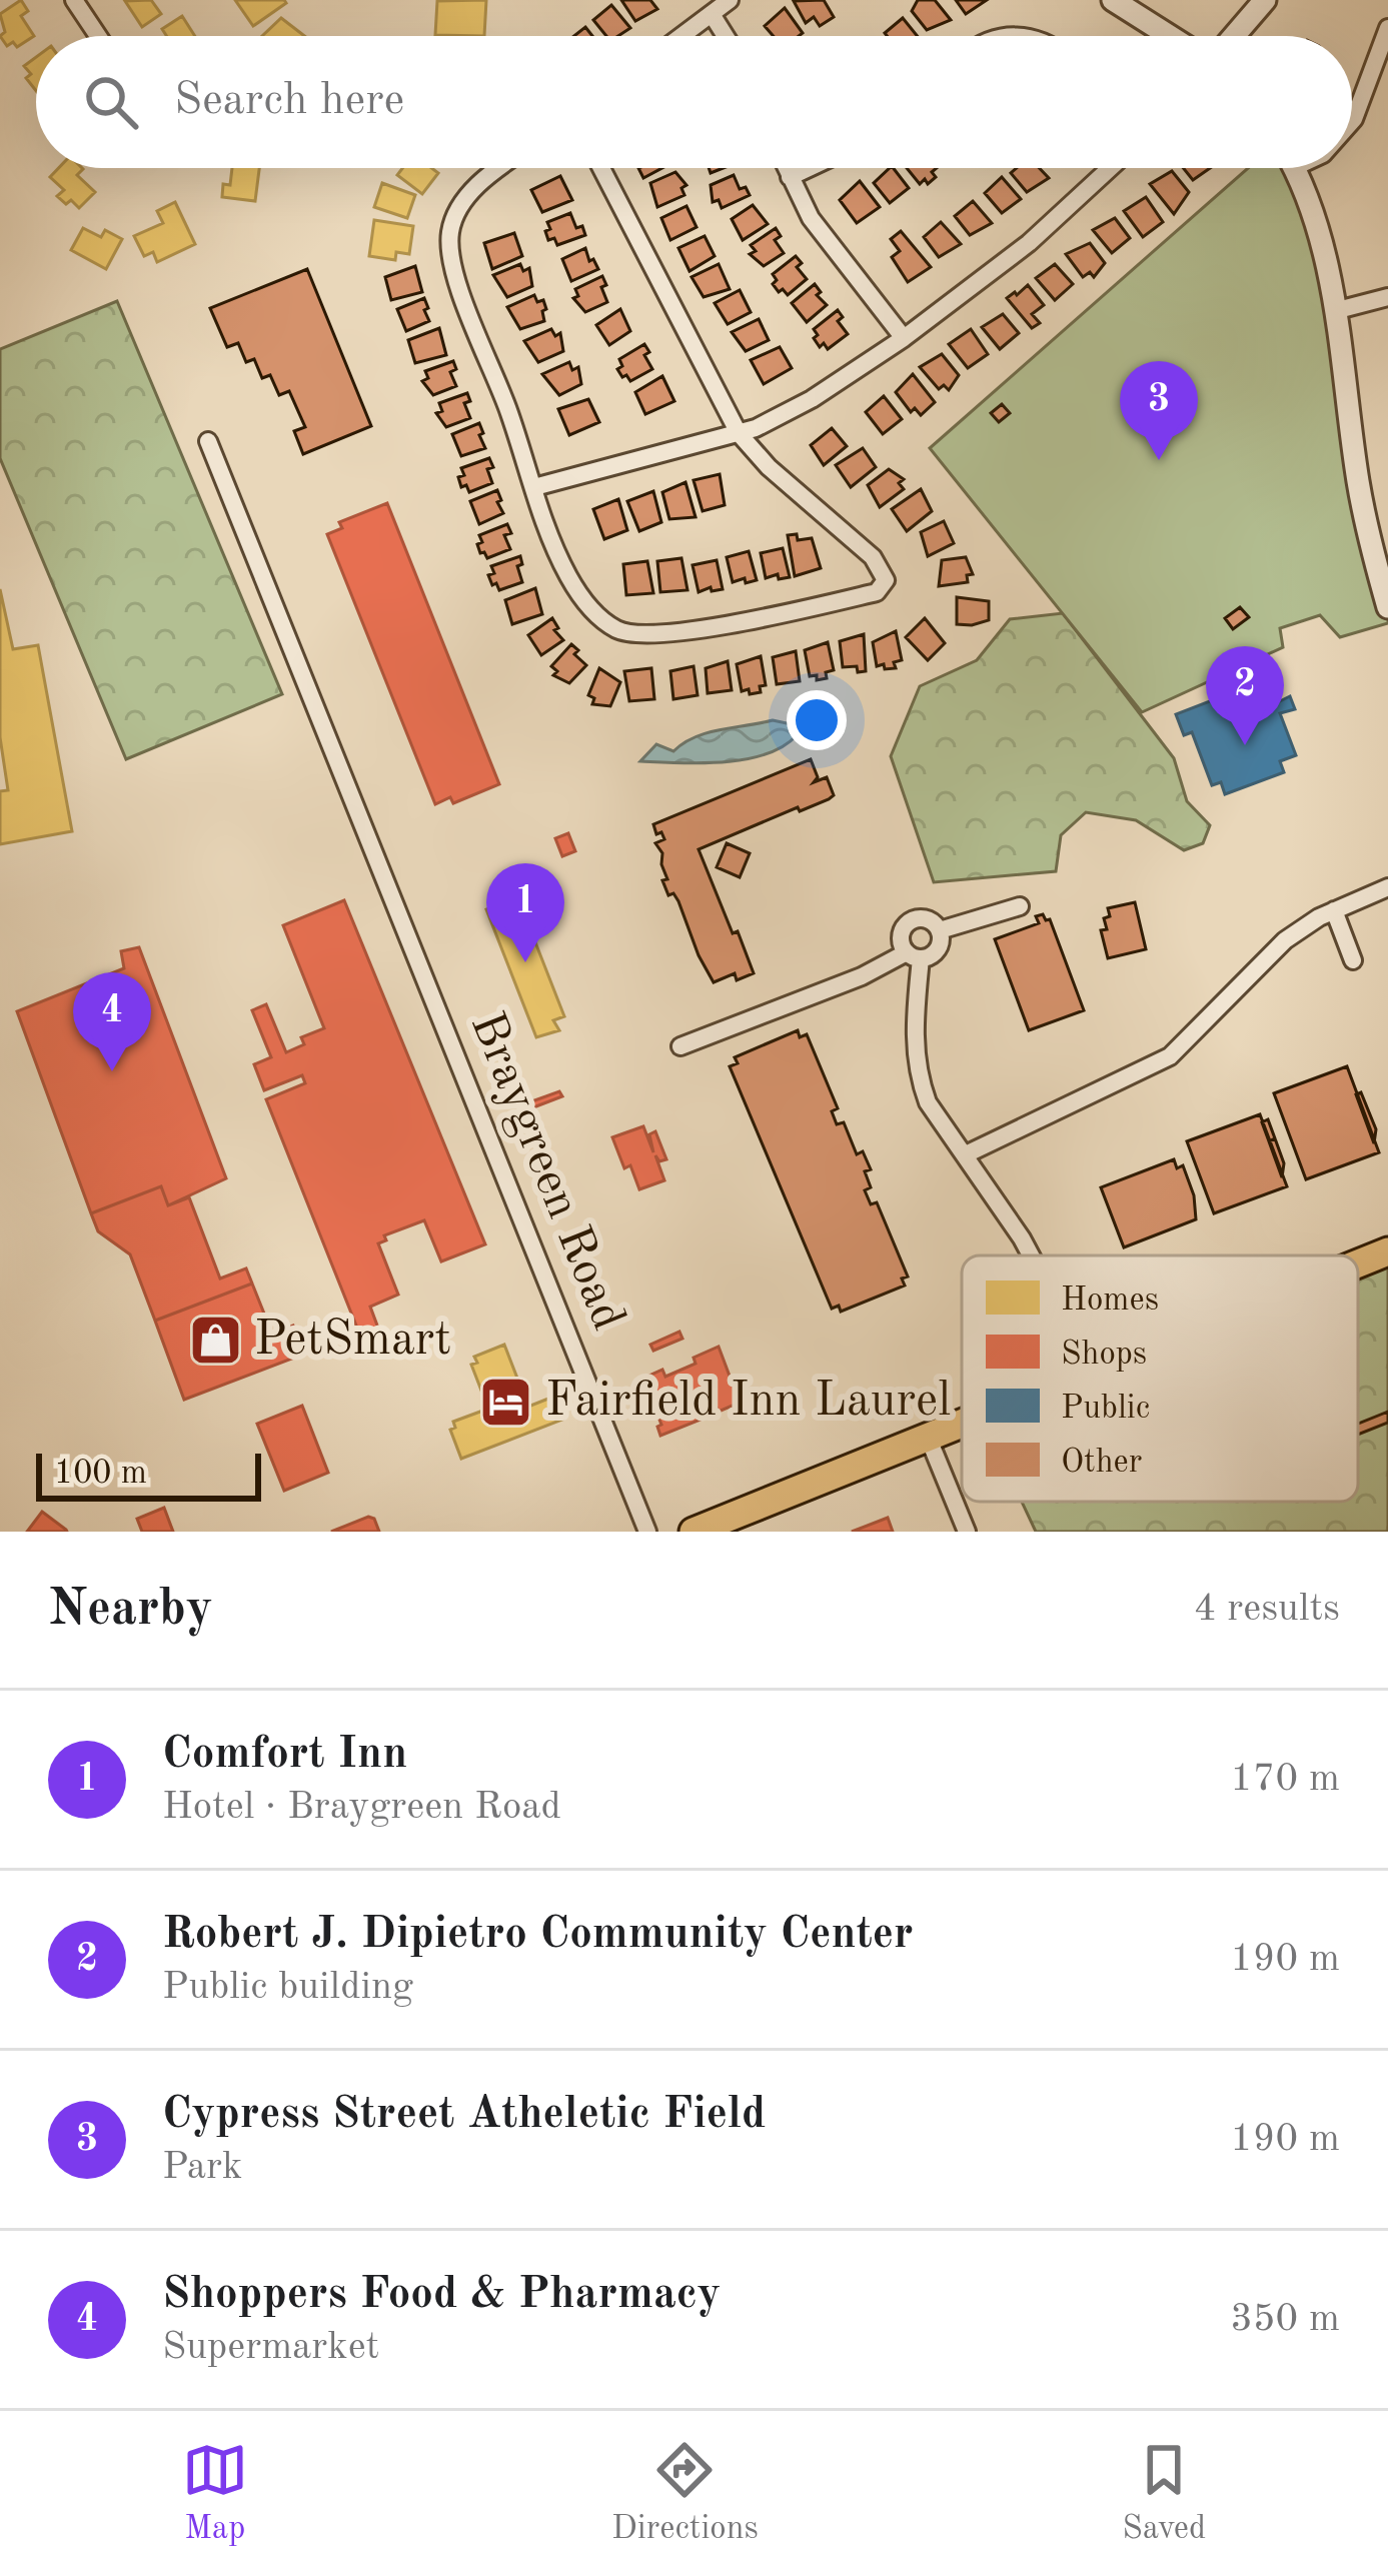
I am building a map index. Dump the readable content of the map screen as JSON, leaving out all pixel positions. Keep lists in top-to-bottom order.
{
  "streets": {
    "street": ["Braygreen Road"]
  },
  "places": {
    "shop": ["PetSmart"],
    "hotel": ["Fairfield Inn Laurel"]
  },
  "legend": [
    "Homes",
    "Shops",
    "Public",
    "Other"
  ],
  "scale_bar": "100 m",
  "page": {
    "search": "Search here",
    "pins": [
      "3",
      "2",
      "1",
      "4"
    ],
    "scale": "100 m",
    "heading": ["Nearby", "4 results"],
    "list": [
      {
        "mark": "1",
        "name": "Comfort Inn",
        "note": "Hotel · Braygreen Road",
        "value": "170 m"
      },
      {
        "mark": "2",
        "name": "Robert J. Dipietro Community Center",
        "note": "Public building",
        "value": "190 m"
      },
      {
        "mark": "3",
        "name": "Cypress Street Atheletic Field",
        "note": "Park",
        "value": "190 m"
      },
      {
        "mark": "4",
        "name": "Shoppers Food & Pharmacy",
        "note": "Supermarket",
        "value": "350 m"
      }
    ],
    "nav": ["Map", "Directions", "Saved"]
  }
}
